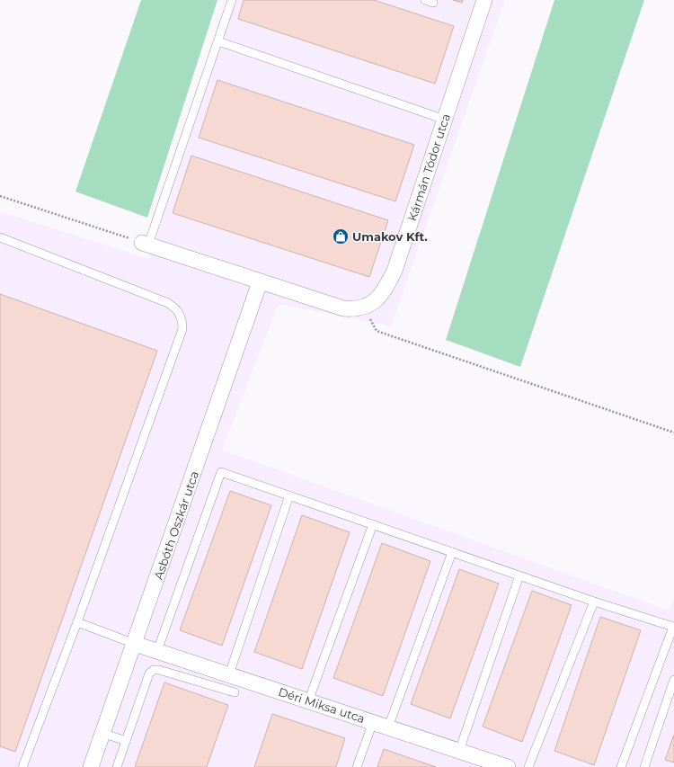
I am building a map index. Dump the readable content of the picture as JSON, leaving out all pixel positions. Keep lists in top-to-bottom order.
{
  "streets": {
    "street": ["Kármán Tódor utca", "Asbóth Oszkár utca", "Déri Miksa utca"]
  },
  "crossings": [
    ["Asbóth Oszkár utca", "Déri Miksa utca"]
  ],
  "places": {
    "shop": ["Umakov Kft."]
  }
}
